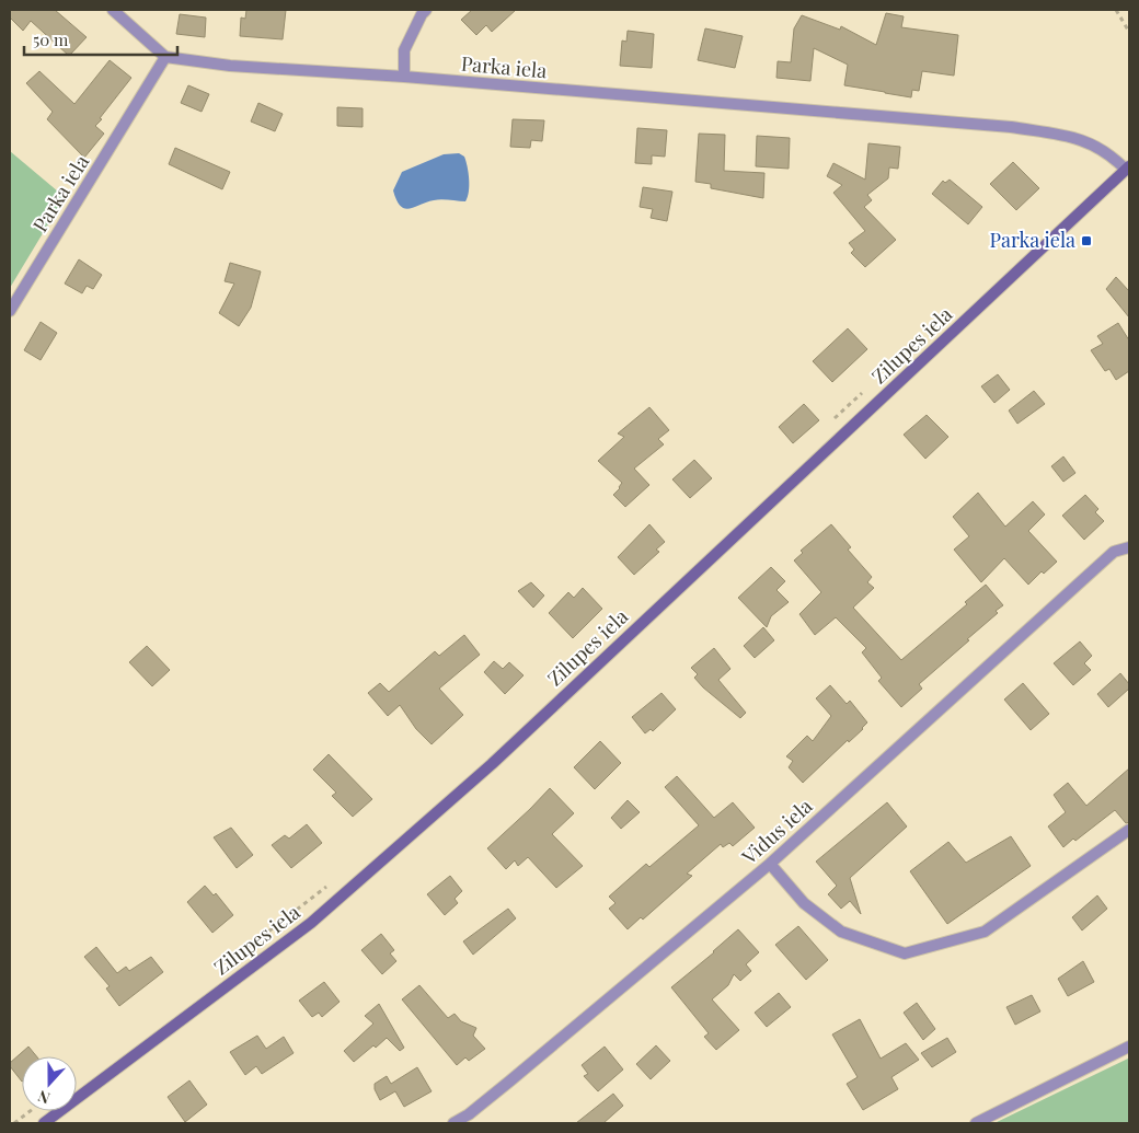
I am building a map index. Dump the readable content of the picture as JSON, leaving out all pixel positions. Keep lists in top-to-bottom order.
{
  "streets": {
    "main road": ["Zilupes iela"],
    "street": ["Parka iela", "Vidus iela"]
  },
  "crossings": [
    ["Parka iela", "Zilupes iela"]
  ],
  "places": {
    "transit": ["Parka iela"]
  },
  "scale_bar": "50 m",
  "north": "bottom"
}
